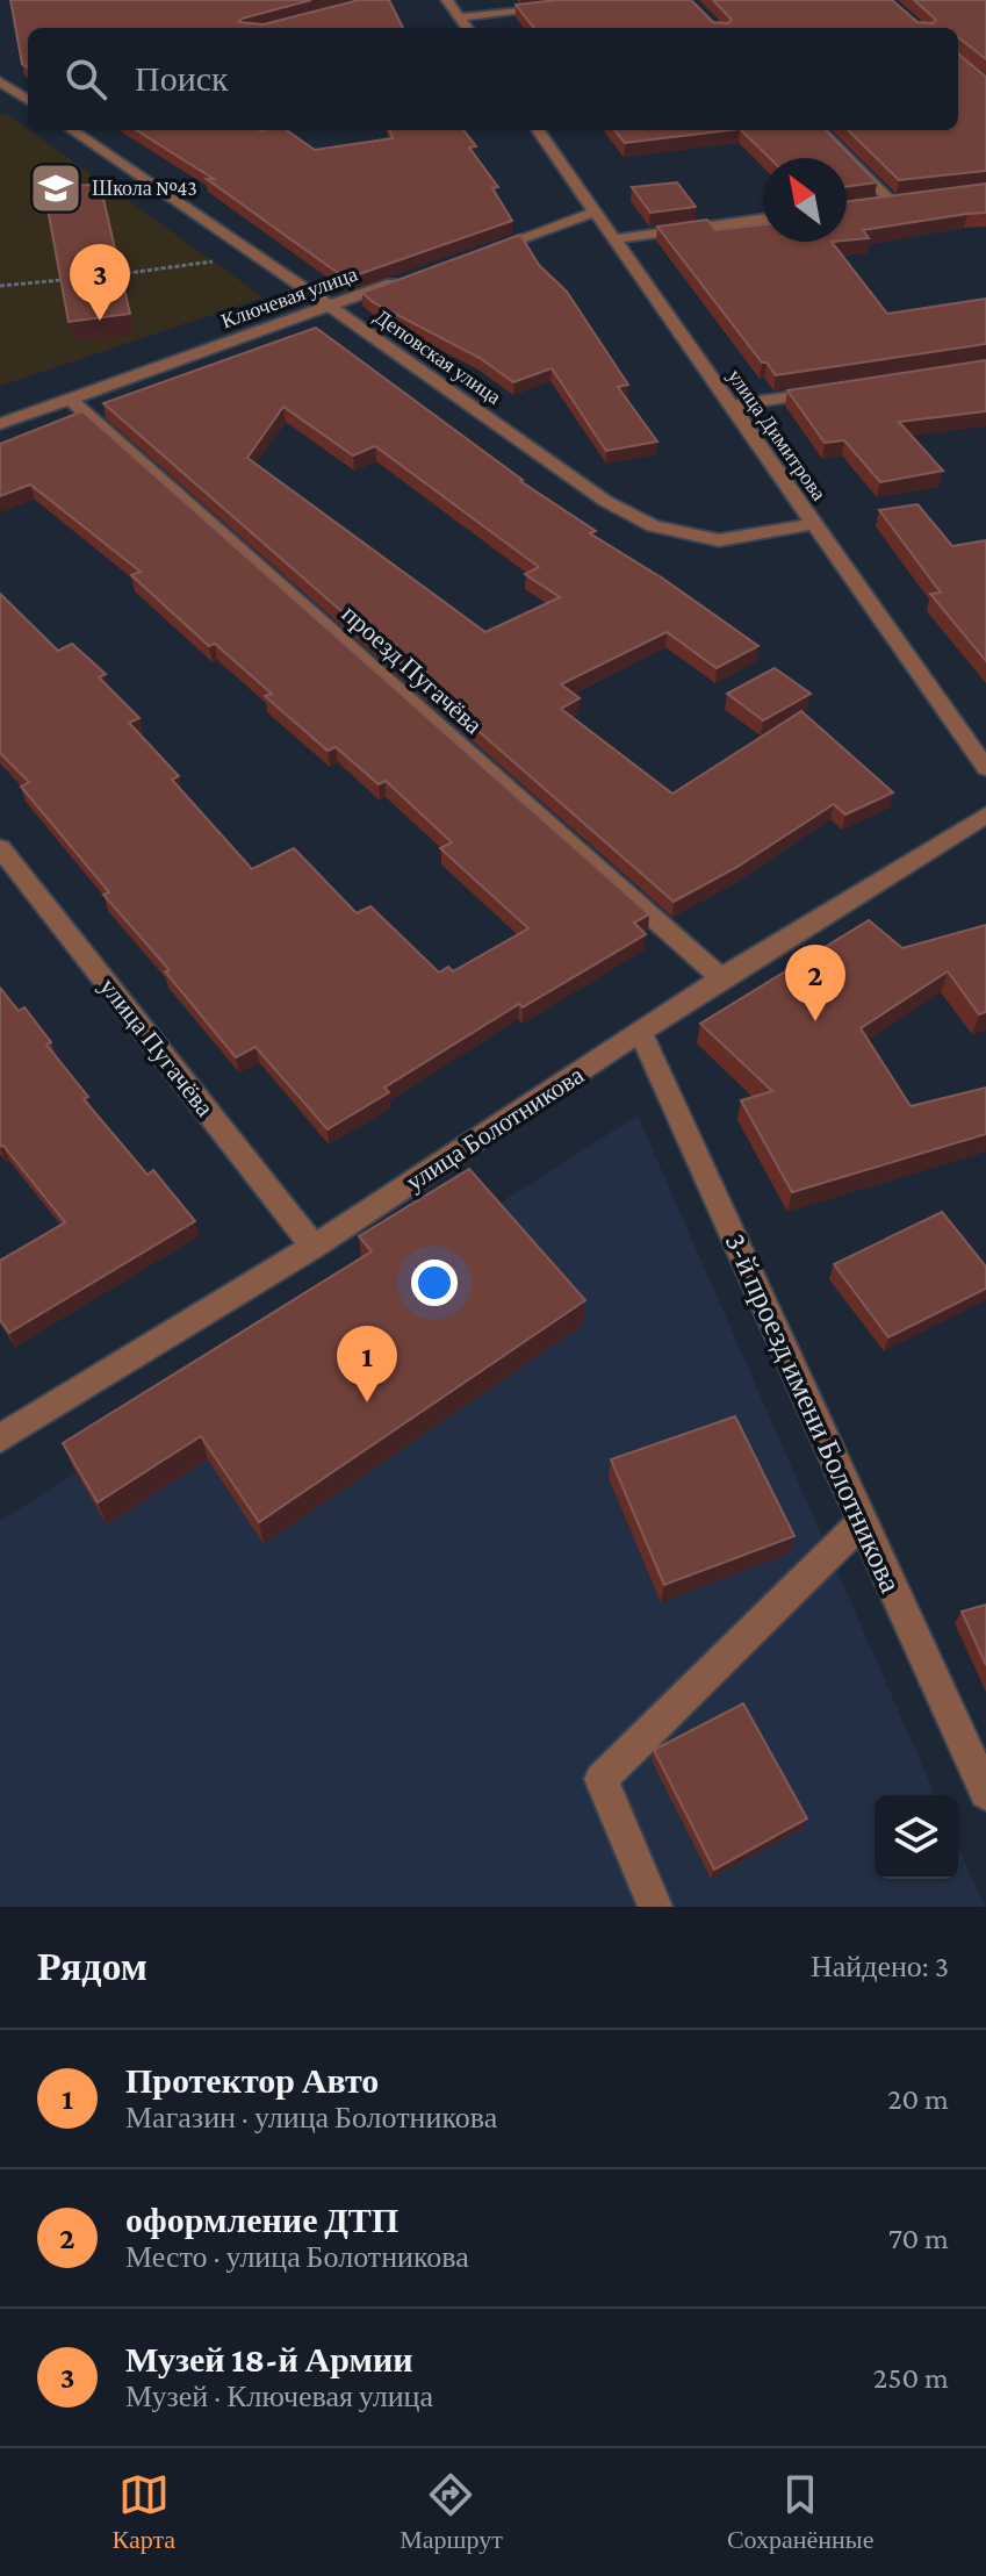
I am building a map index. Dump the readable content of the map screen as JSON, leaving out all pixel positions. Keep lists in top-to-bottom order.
{
  "streets": {
    "street": [
      "Ключевая улица",
      "Деповская улица",
      "улица Димитрова",
      "проезд Пугачёва",
      "улица Пугачёва",
      "улица Болотникова",
      "3-й проезд имени Болотникова"
    ]
  },
  "crossings": [
    ["Ключевая улица", "Деповская улица"],
    ["Ключевая улица", "проезд Пугачёва"],
    ["Деповская улица", "улица Димитрова"],
    ["проезд Пугачёва", "улица Болотникова"],
    ["улица Пугачёва", "улица Болотникова"],
    ["улица Болотникова", "3-й проезд имени Болотникова"]
  ],
  "places": {
    "school or university": ["Школа №43"]
  },
  "north": "top left",
  "page": {
    "search": "Поиск",
    "pins": ["3", "2", "1"],
    "heading": ["Рядом", "Найдено: 3"],
    "list": [
      {
        "mark": "1",
        "name": "Протектор Авто",
        "note": "Магазин · улица Болотникова",
        "value": "20 m"
      },
      {
        "mark": "2",
        "name": "оформление ДТП",
        "note": "Место · улица Болотникова",
        "value": "70 m"
      },
      {
        "mark": "3",
        "name": "Музей 18-й Армии",
        "note": "Музей · Ключевая улица",
        "value": "250 m"
      }
    ],
    "nav": ["Карта", "Маршрут", "Сохранённые"]
  }
}
